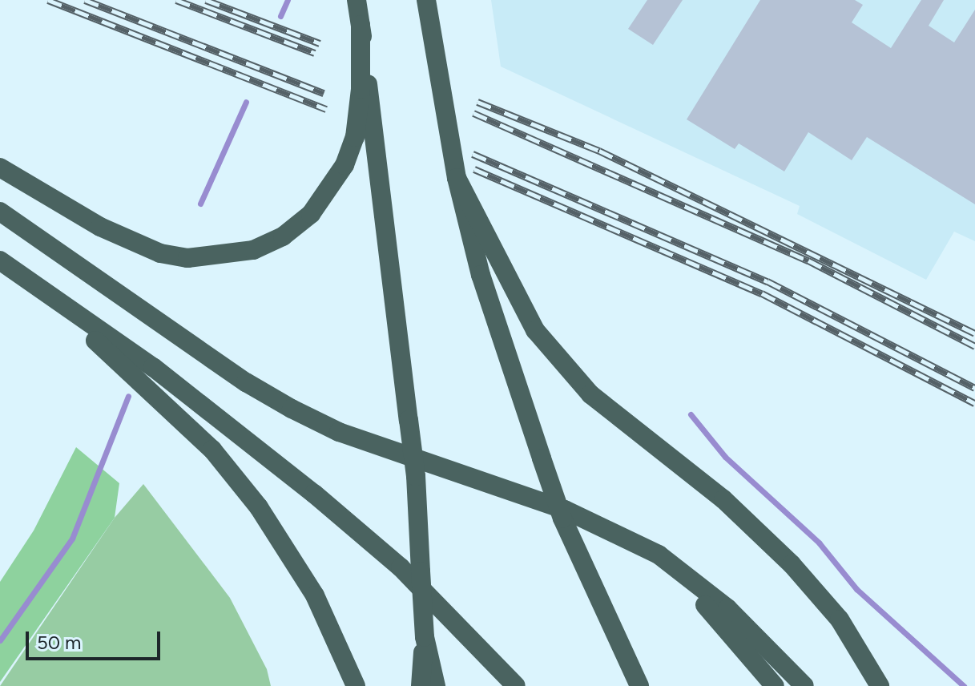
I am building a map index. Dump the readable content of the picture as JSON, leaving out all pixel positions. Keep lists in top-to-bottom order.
{
  "scale_bar": "50 m"
}
